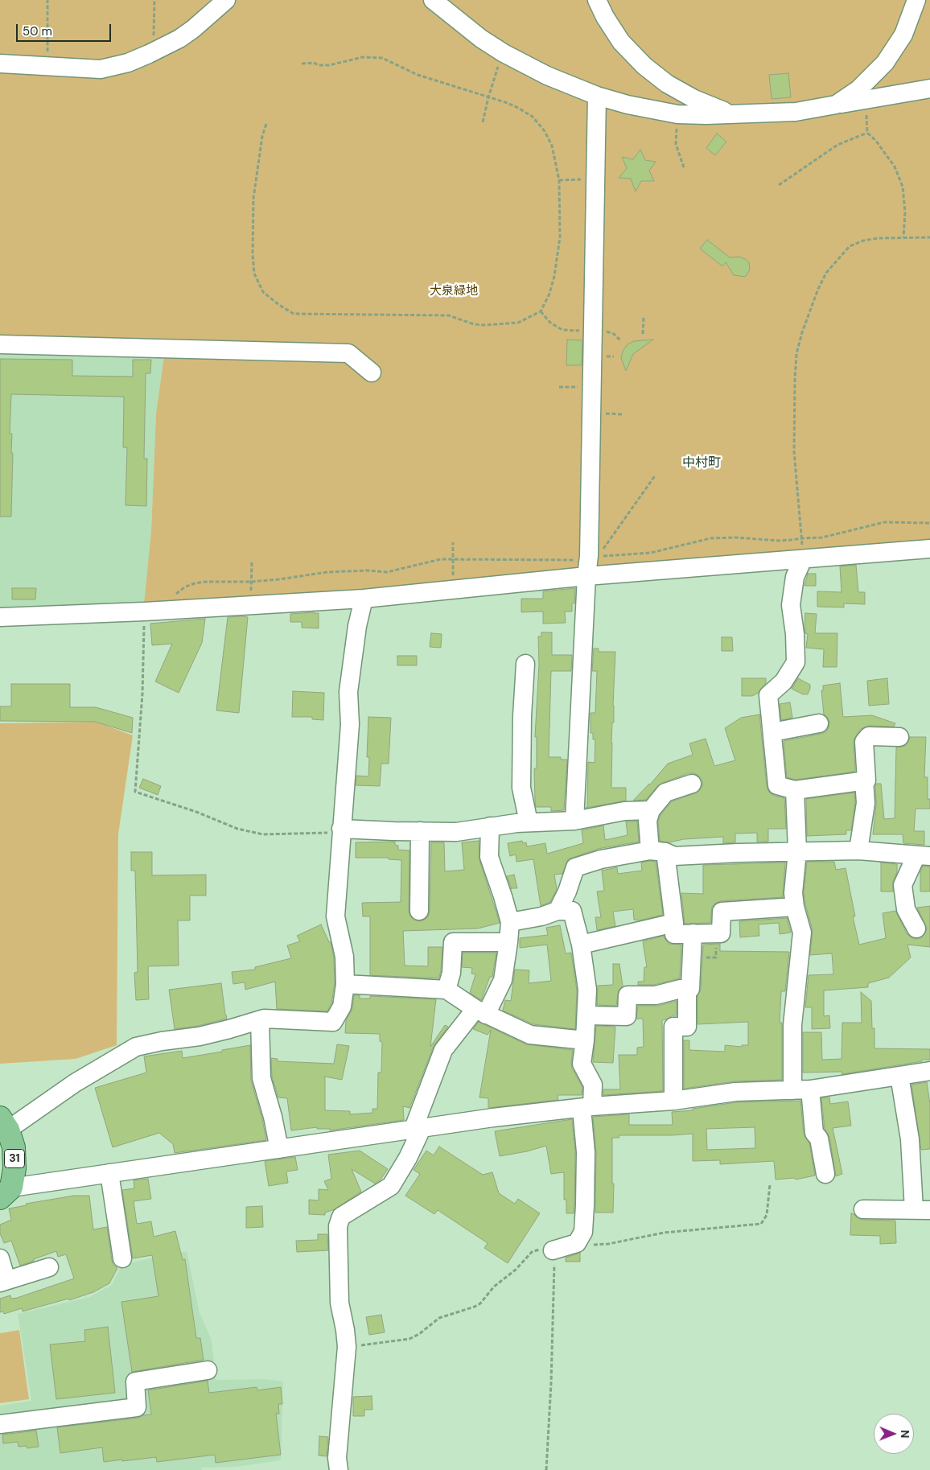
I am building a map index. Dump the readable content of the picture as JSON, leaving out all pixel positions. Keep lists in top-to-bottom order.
{
  "streets": {
    "main road": ["31"]
  },
  "districts": ["中村町"],
  "parks": ["大泉緑地"],
  "scale_bar": "50 m",
  "north": "right"
}
